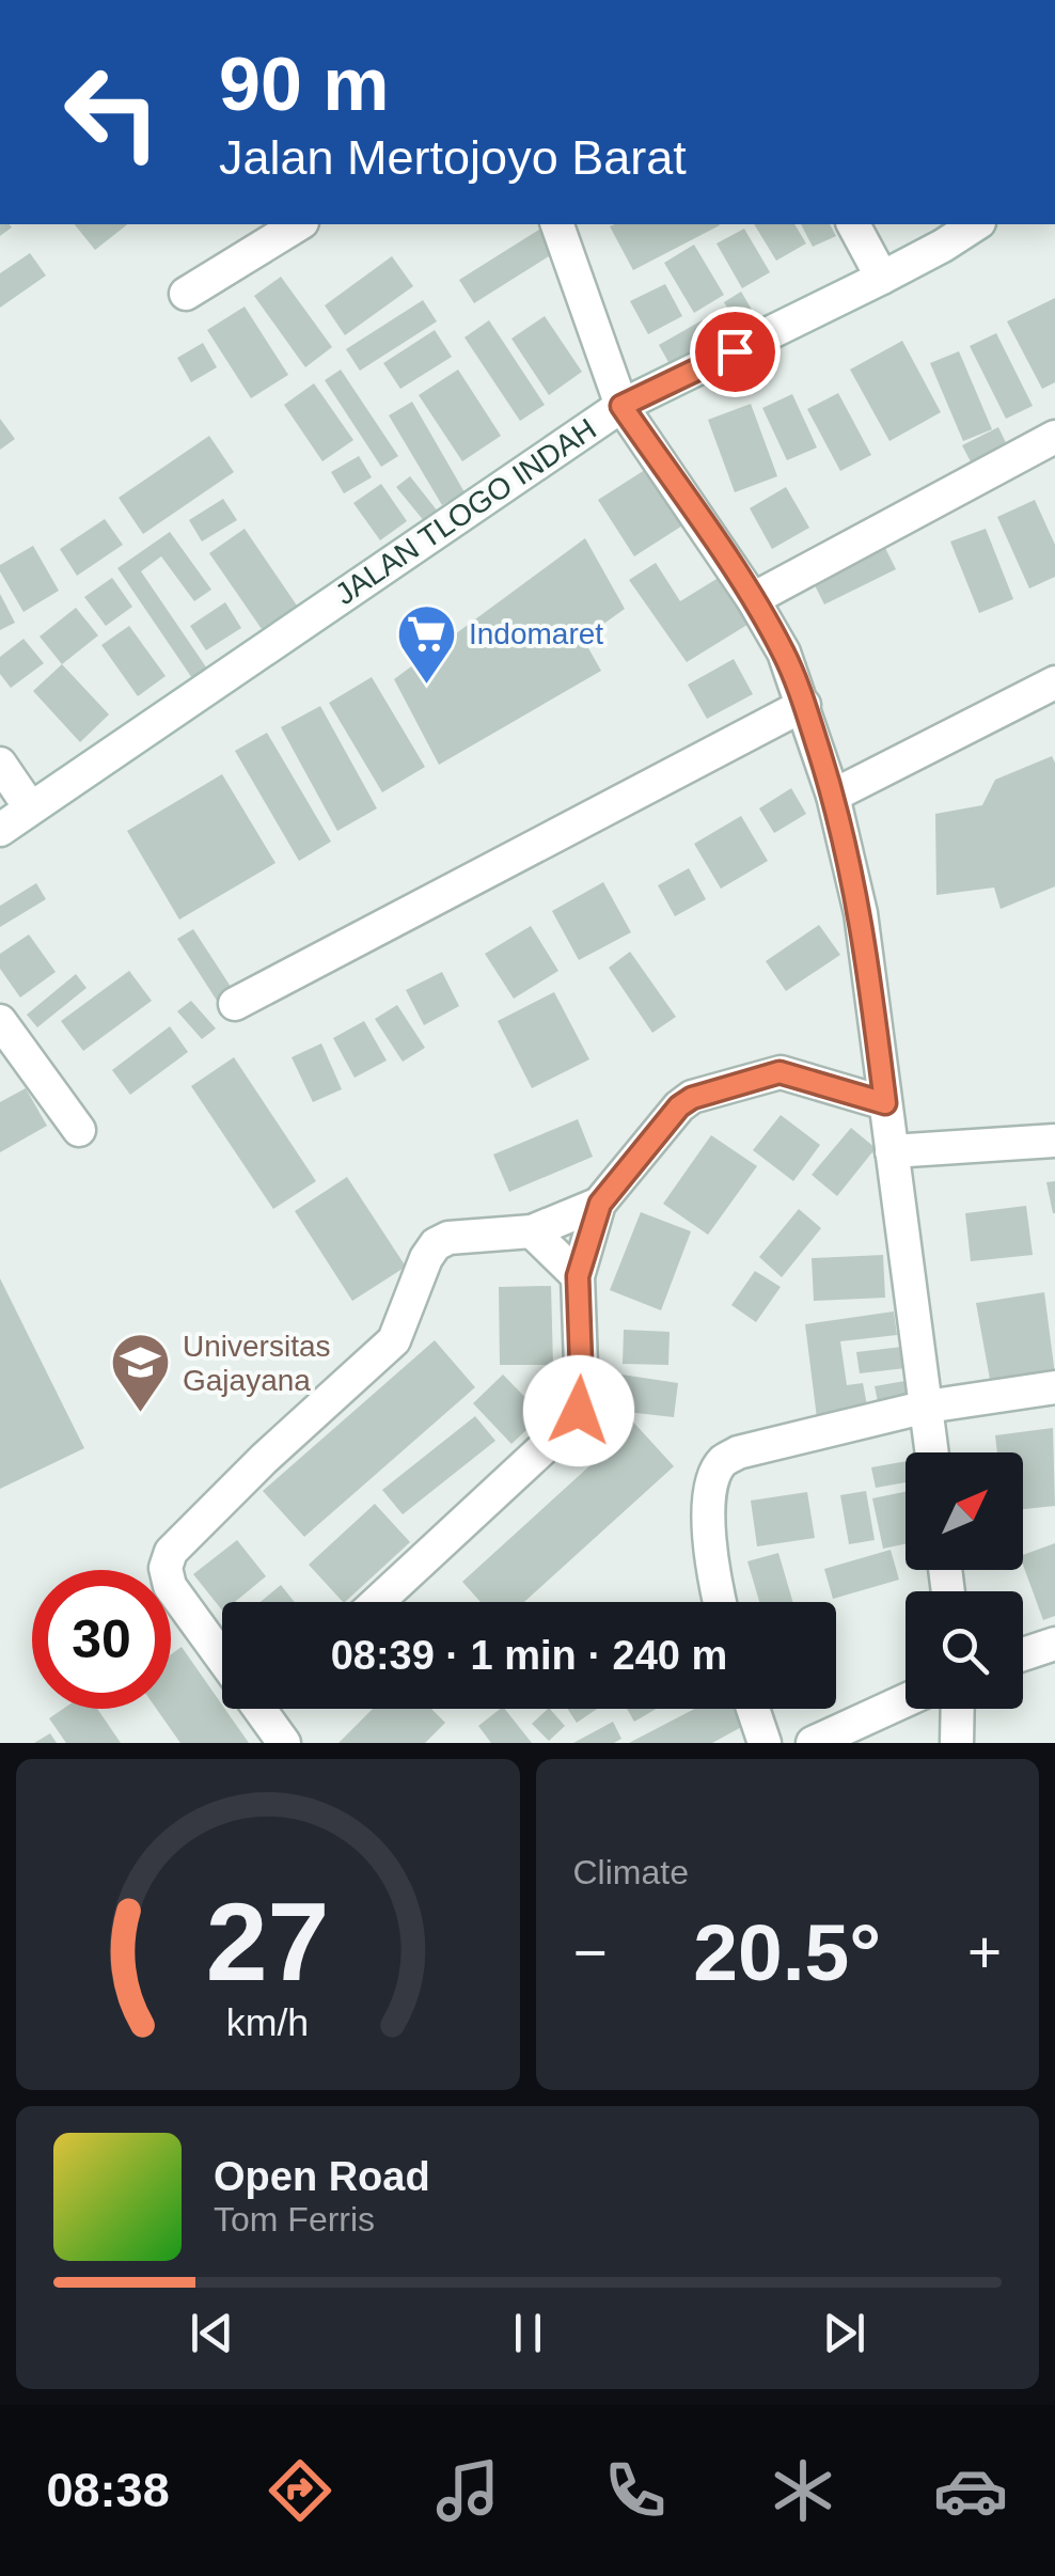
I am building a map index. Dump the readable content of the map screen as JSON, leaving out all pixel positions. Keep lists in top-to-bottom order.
{
  "streets": {
    "street": ["JALAN TLOGO INDAH"]
  },
  "places": {
    "supermarket": ["Indomaret"],
    "school or university": ["Universitas Gajayana"]
  },
  "north": "top right",
  "page": {
    "turn": ["90 m", "Jalan Mertojoyo Barat"],
    "limit": "30",
    "trip": "08:39 · 1 min · 240 m",
    "tile": "Climate",
    "heat": ["−", "20.5°", "+"],
    "song": ["Open Road", "Tom Ferris"],
    "tabs": "08:38",
    "gauge": ["27", "km/h"]
  }
}
